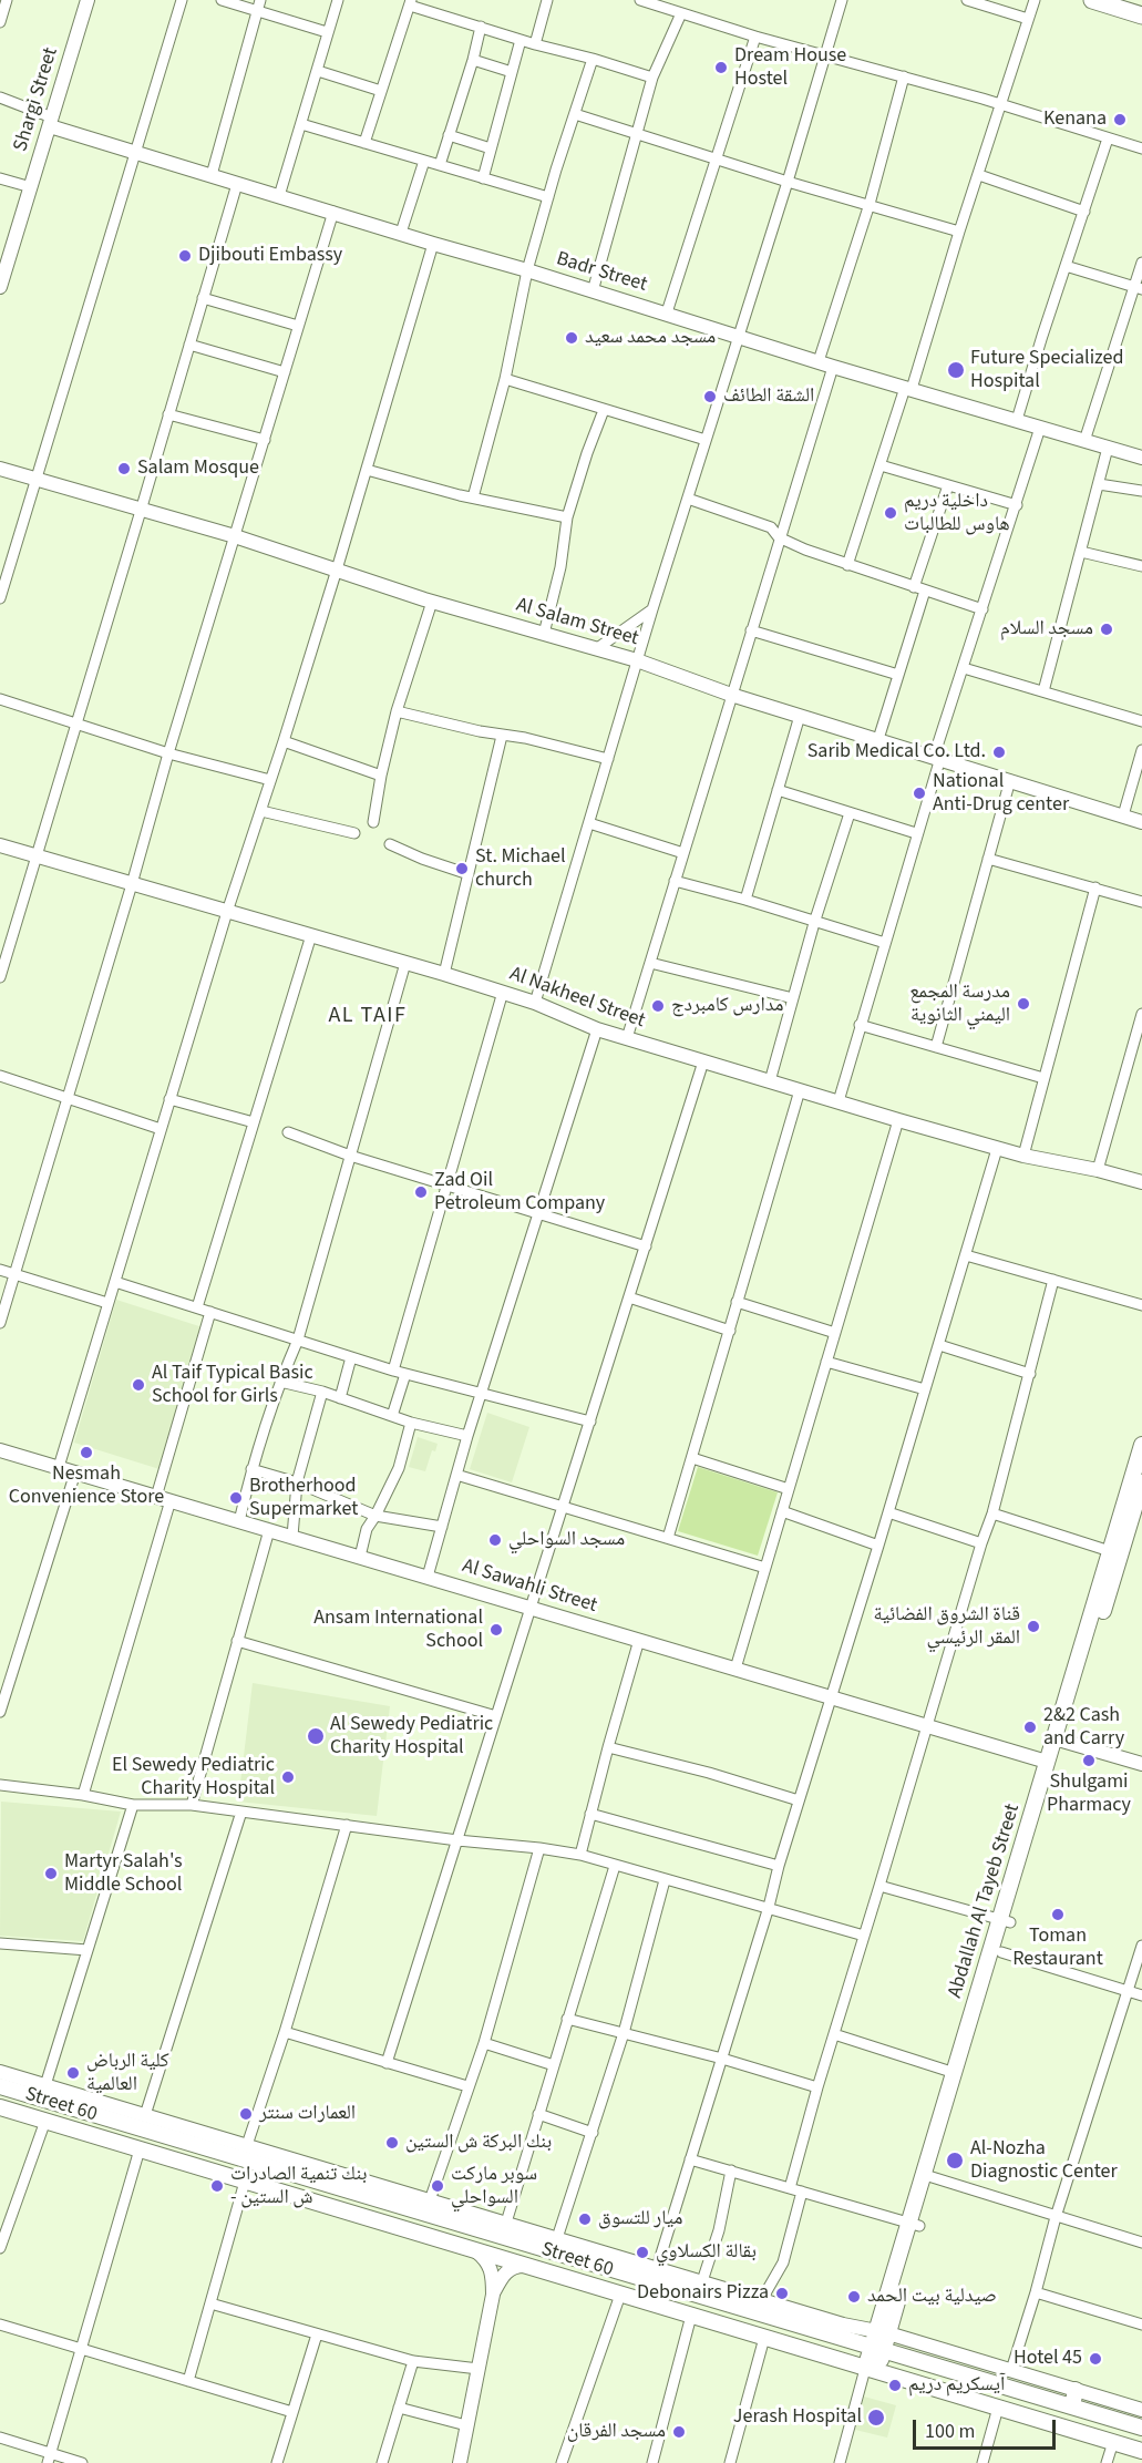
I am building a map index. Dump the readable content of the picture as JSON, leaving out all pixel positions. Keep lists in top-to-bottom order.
{
  "streets": {
    "main road": ["Abdallah Al Tayeb Street", "Street 60"],
    "street": [
      "Shargi Street",
      "Badr Street",
      "Al Salam Street",
      "Al Nakheel Street",
      "Al Sawahli Street"
    ]
  },
  "crossings": [
    ["Shargi Street", "Badr Street"],
    ["Al Sawahli Street", "Abdallah Al Tayeb Street"],
    ["Abdallah Al Tayeb Street", "Street 60"]
  ],
  "districts": ["AL TAIF"],
  "places": [
    "Dream House Hostel",
    "Kenana",
    "Djibouti Embassy",
    "مسجد محمد سعيد",
    "Future Specialized Hospital",
    "الشقة الطائف",
    "Salam Mosque",
    "داخلية دريم هاوس للطالبات",
    "مسجد السلام",
    "Sarib Medical Co. Ltd.",
    "National Anti-Drug center",
    "St. Michael church",
    "مدرسة المجمع اليمني الثانوية",
    "مدارس كامبردج",
    "Zad Oil Petroleum Company",
    "Al Taif Typical Basic School for Girls",
    "Nesmah Convenience Store",
    "Brotherhood Supermarket",
    "مسجد السواحلي",
    "قناة الشروق الفضائية المقر الرئيسي",
    "Ansam International School",
    "2&2 Cash and Carry",
    "Al Sewedy Pediatric Charity Hospital",
    "Shulgami Pharmacy",
    "El Sewedy Pediatric Charity Hospital",
    "Martyr Salah's Middle School",
    "Toman Restaurant",
    "كلية الرباض العالمية",
    "العمارات سنتر",
    "بنك البركة ش الستين",
    "Al-Nozha Diagnostic Center",
    "بنك تنمية الصادرات - ش الستين",
    "سوبر ماركت السواحلي",
    "ميار للتسوق",
    "بقالة الكسلاوي",
    "Debonairs Pizza",
    "صيدلية بيت الحمد",
    "Hotel 45",
    "آيسكريم دريم",
    "Jerash Hospital",
    "مسجد الفرقان"
  ],
  "scale_bar": "100 m"
}
